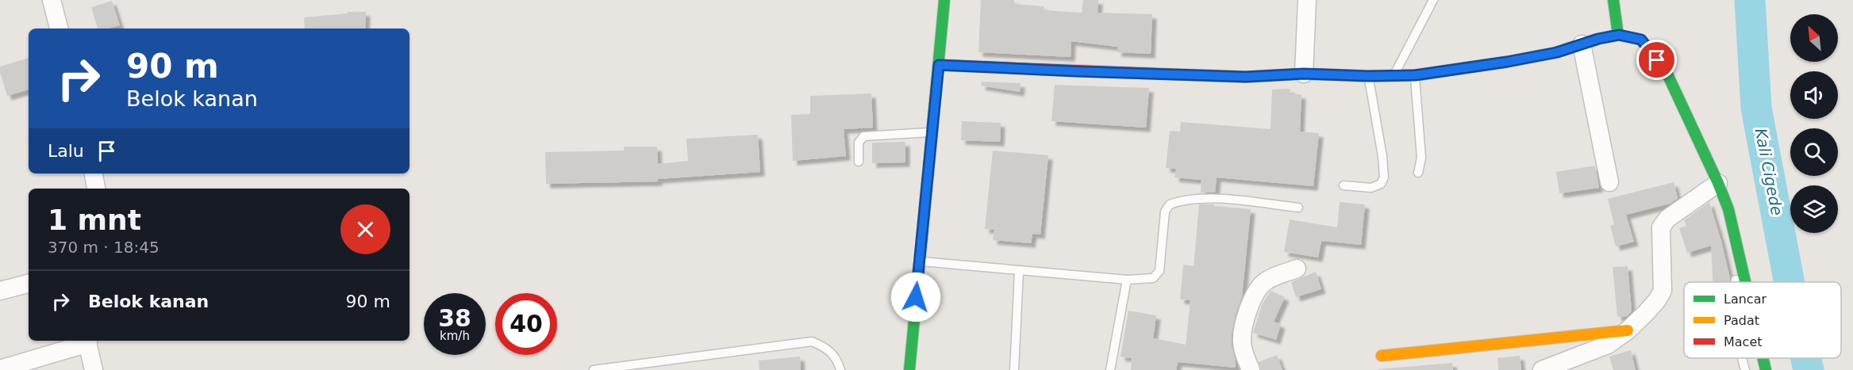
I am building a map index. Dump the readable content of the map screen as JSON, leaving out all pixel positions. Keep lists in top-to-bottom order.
{
  "water": ["Kali Cigede"],
  "legend": ["Lancar", "Padat", "Macet"],
  "north": "top left",
  "page": {
    "turn": ["90 m", "Belok kanan"],
    "then": "Lalu",
    "heading": ["1 mnt", "370 m · 18:45"],
    "list": [
      {
        "name": "Belok kanan",
        "value": "90 m"
      }
    ],
    "speed": "38 km/h",
    "limit": "40"
  }
}
